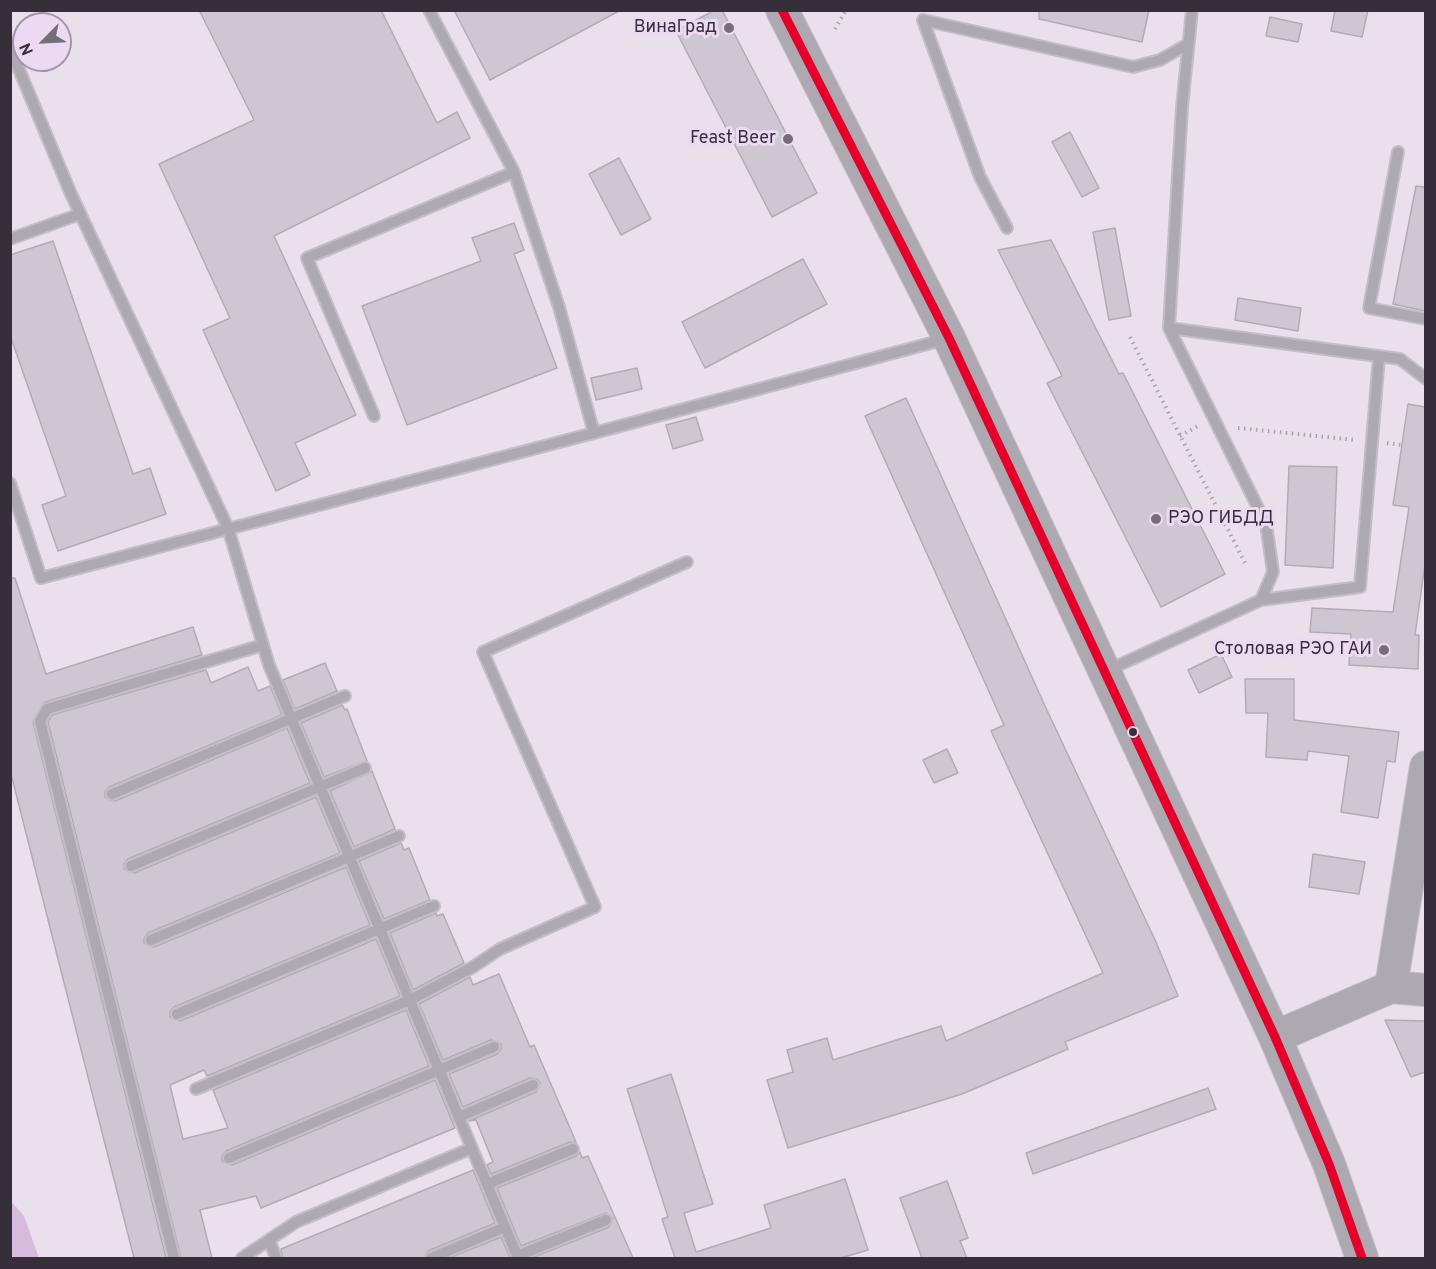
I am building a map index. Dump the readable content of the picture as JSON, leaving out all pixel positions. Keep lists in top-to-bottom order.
{
  "places": [
    "ВинаГрад",
    "Feast Beer",
    "РЭО ГИБДД",
    "Столовая РЭО ГАИ"
  ],
  "north": "bottom left"
}
